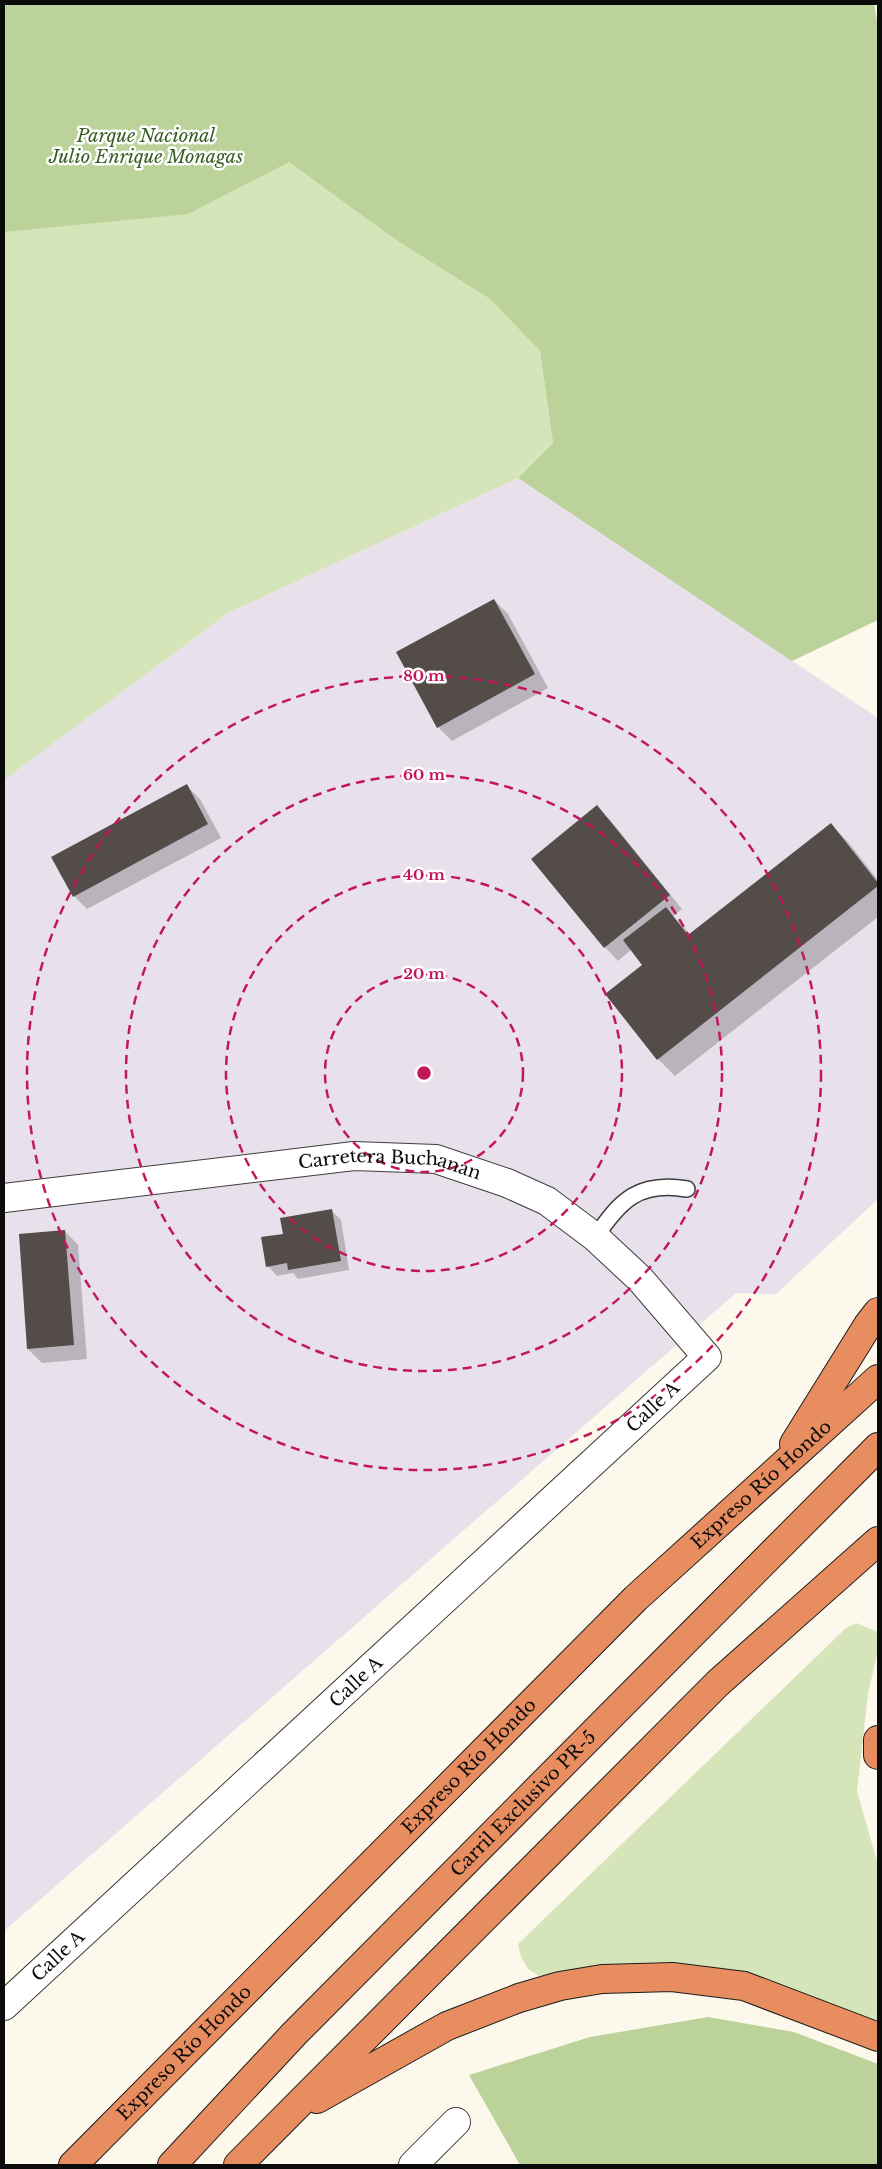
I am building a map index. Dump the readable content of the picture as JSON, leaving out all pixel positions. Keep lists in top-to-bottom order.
{
  "streets": {
    "highway": ["Expreso Río Hondo", "Carril Exclusivo PR-5"],
    "street": ["Carretera Buchanan", "Calle A"]
  },
  "crossings": [
    ["Carretera Buchanan", "Calle A"]
  ],
  "parks": ["Parque Nacional Julio Enrique Monagas"],
  "rings": [
    "80 m",
    "60 m",
    "40 m",
    "20 m"
  ]
}
